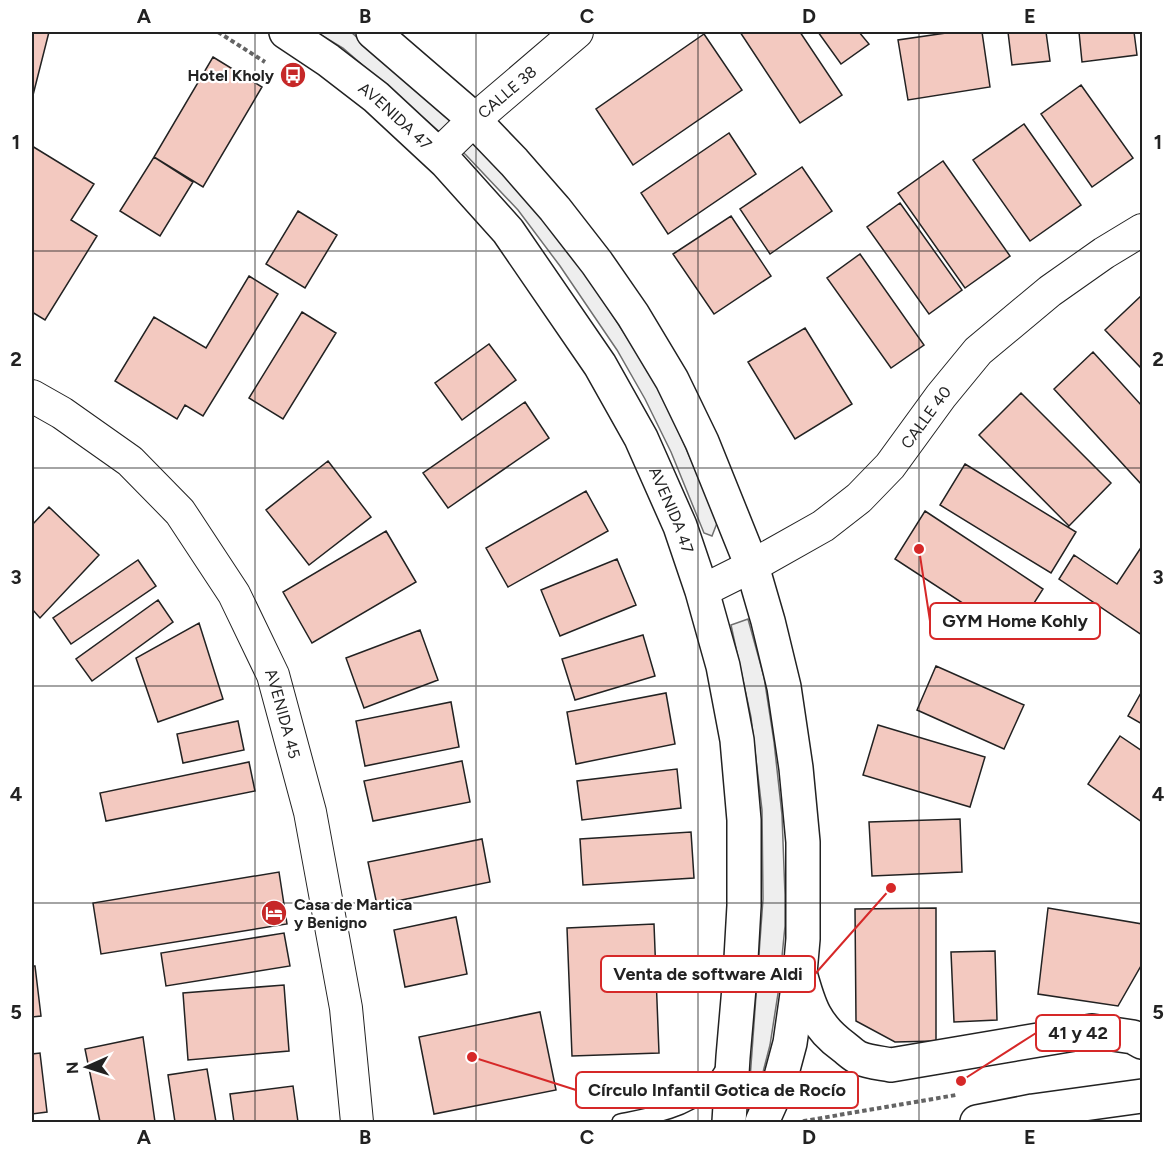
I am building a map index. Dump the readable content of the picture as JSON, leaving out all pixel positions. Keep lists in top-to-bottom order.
{
  "streets": {
    "main road": ["AVENIDA 47"],
    "street": ["CALLE 38", "CALLE 40", "AVENIDA 45"]
  },
  "crossings": [
    ["CALLE 38", "AVENIDA 47"],
    ["AVENIDA 47", "CALLE 40"]
  ],
  "places": {
    "bus stop": ["Hotel Kholy"],
    "other": [
      "GYM Home Kohly",
      "Venta de software Aldi",
      "Círculo Infantil Gotica de Rocío",
      "41 y 42"
    ],
    "hotel": ["Casa de Martica y Benigno"]
  },
  "north": "left",
  "grid": {
    "columns": [
      "A",
      "B",
      "C",
      "D",
      "E"
    ],
    "rows": [
      "1",
      "2",
      "3",
      "4",
      "5"
    ]
  }
}
